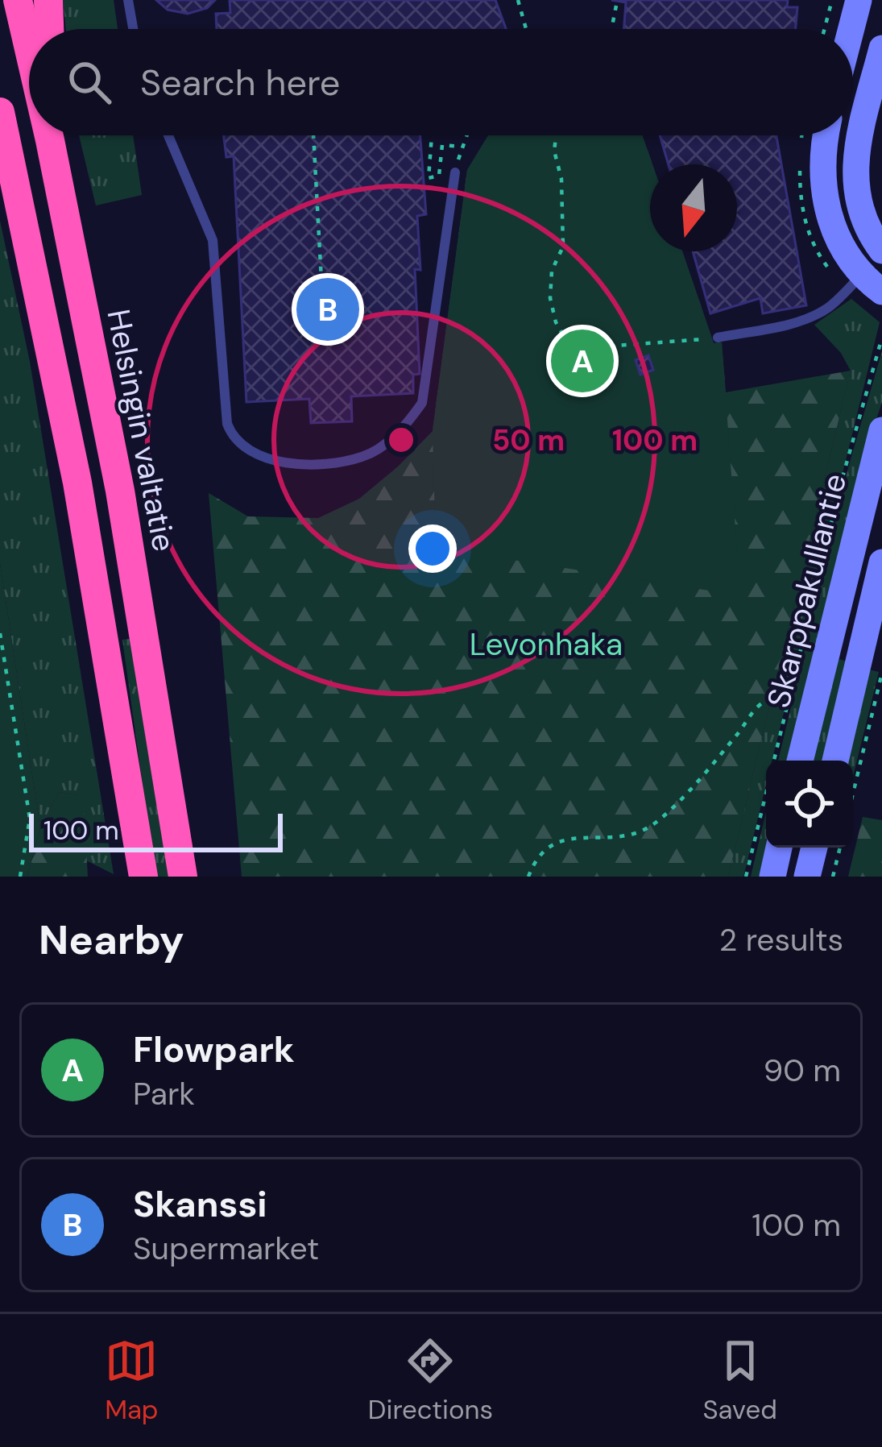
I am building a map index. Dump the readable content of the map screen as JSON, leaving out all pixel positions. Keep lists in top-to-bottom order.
{
  "streets": {
    "highway": ["Helsingin valtatie"],
    "main road": ["Skarppakullantie"]
  },
  "parks": ["Levonhaka"],
  "scale_bar": "100 m",
  "north": "bottom",
  "page": {
    "search": "Search here",
    "pins": ["B", "A"],
    "scale": "100 m",
    "heading": ["Nearby", "2 results"],
    "list": [
      {
        "mark": "A",
        "name": "Flowpark",
        "note": "Park",
        "value": "90 m"
      },
      {
        "mark": "B",
        "name": "Skanssi",
        "note": "Supermarket",
        "value": "100 m"
      }
    ],
    "nav": ["Map", "Directions", "Saved"]
  },
  "rings": ["50 m", "100 m"]
}
